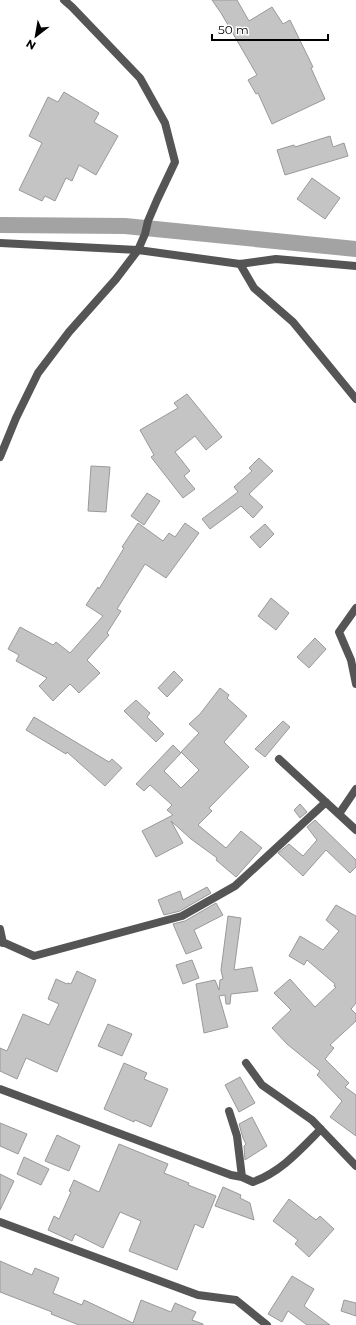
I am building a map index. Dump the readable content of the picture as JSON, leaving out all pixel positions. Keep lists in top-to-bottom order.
{
  "scale_bar": "50 m",
  "north": "bottom left"
}
